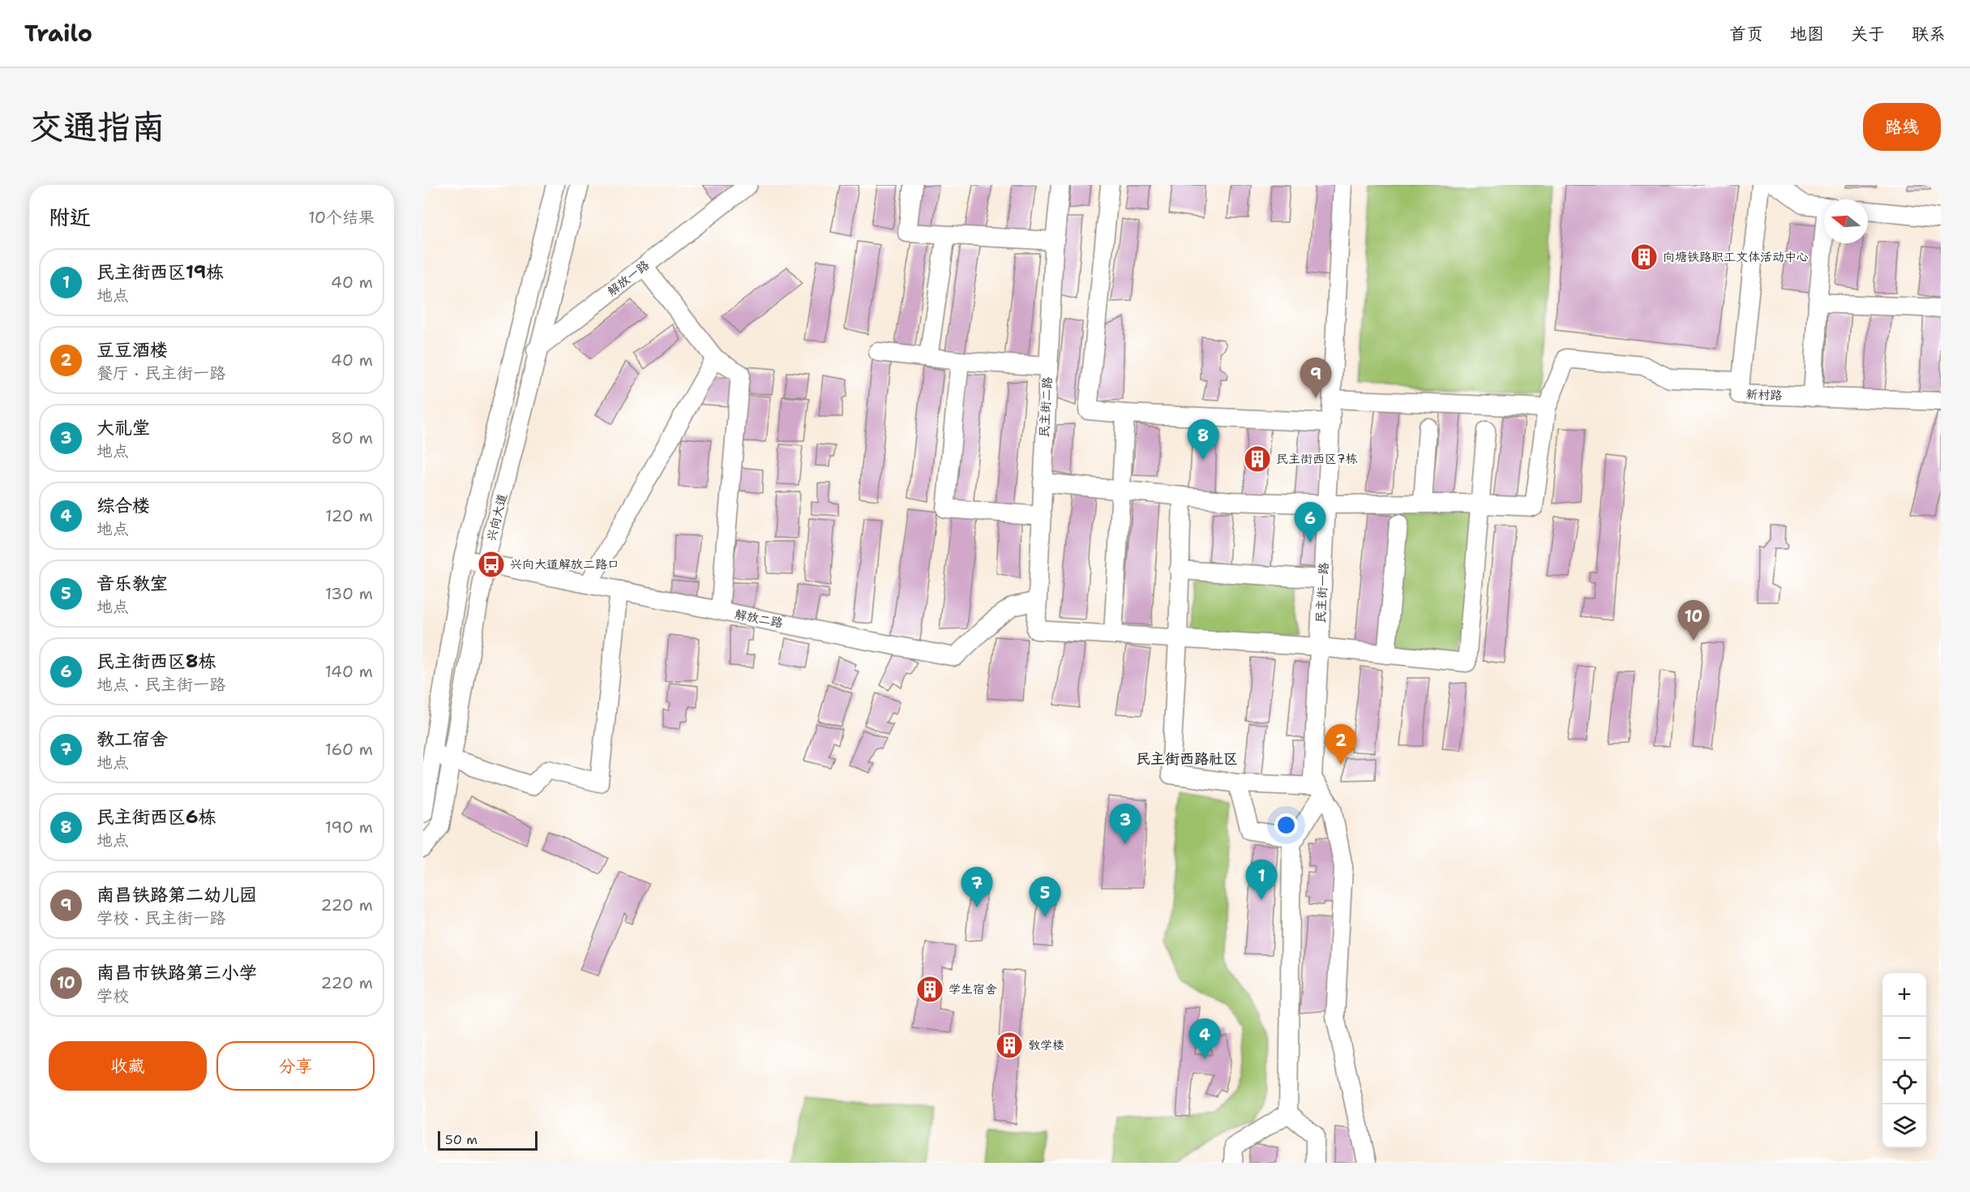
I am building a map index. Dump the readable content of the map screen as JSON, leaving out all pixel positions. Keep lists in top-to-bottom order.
{
  "streets": {
    "street": [
      "解放一路",
      "新村路",
      "民主街二路",
      "兴向大道",
      "民主街一路",
      "解放二路"
    ]
  },
  "crossings": [
    ["解放一路", "兴向大道"],
    ["民主街二路", "解放二路"],
    ["兴向大道", "解放二路"]
  ],
  "districts": ["民主街西路社区"],
  "places": {
    "building": [
      "向塘铁路职工文体活动中心",
      "民主街西区7栋",
      "学生宿舍",
      "教学楼"
    ],
    "bus stop": ["兴向大道解放二路口"]
  },
  "scale_bar": "50 m",
  "north": "left",
  "page": {
    "header": "Trailo",
    "nav": [
      "首页",
      "地图",
      "关于",
      "联系"
    ],
    "buttons": [
      "路线",
      ["收藏", "分享"]
    ],
    "title": "交通指南",
    "heading": ["附近", "10个结果"],
    "list": [
      {
        "mark": "1",
        "name": "民主街西区19栋",
        "note": "地点",
        "value": "40 m"
      },
      {
        "mark": "2",
        "name": "豆豆酒楼",
        "note": "餐厅 · 民主街一路",
        "value": "40 m"
      },
      {
        "mark": "3",
        "name": "大礼堂",
        "note": "地点",
        "value": "80 m"
      },
      {
        "mark": "4",
        "name": "综合楼",
        "note": "地点",
        "value": "120 m"
      },
      {
        "mark": "5",
        "name": "音乐教室",
        "note": "地点",
        "value": "130 m"
      },
      {
        "mark": "6",
        "name": "民主街西区8栋",
        "note": "地点 · 民主街一路",
        "value": "140 m"
      },
      {
        "mark": "7",
        "name": "教工宿舍",
        "note": "地点",
        "value": "160 m"
      },
      {
        "mark": "8",
        "name": "民主街西区6栋",
        "note": "地点",
        "value": "190 m"
      },
      {
        "mark": "9",
        "name": "南昌铁路第二幼儿园",
        "note": "学校 · 民主街一路",
        "value": "220 m"
      },
      {
        "mark": "10",
        "name": "南昌市铁路第三小学",
        "note": "学校",
        "value": "220 m"
      }
    ],
    "pins": [
      "9",
      "8",
      "6",
      "10",
      "2",
      "3",
      "1",
      "7",
      "5",
      "4"
    ],
    "map_buttons": ["+", "−"],
    "scale": "50 m"
  }
}
